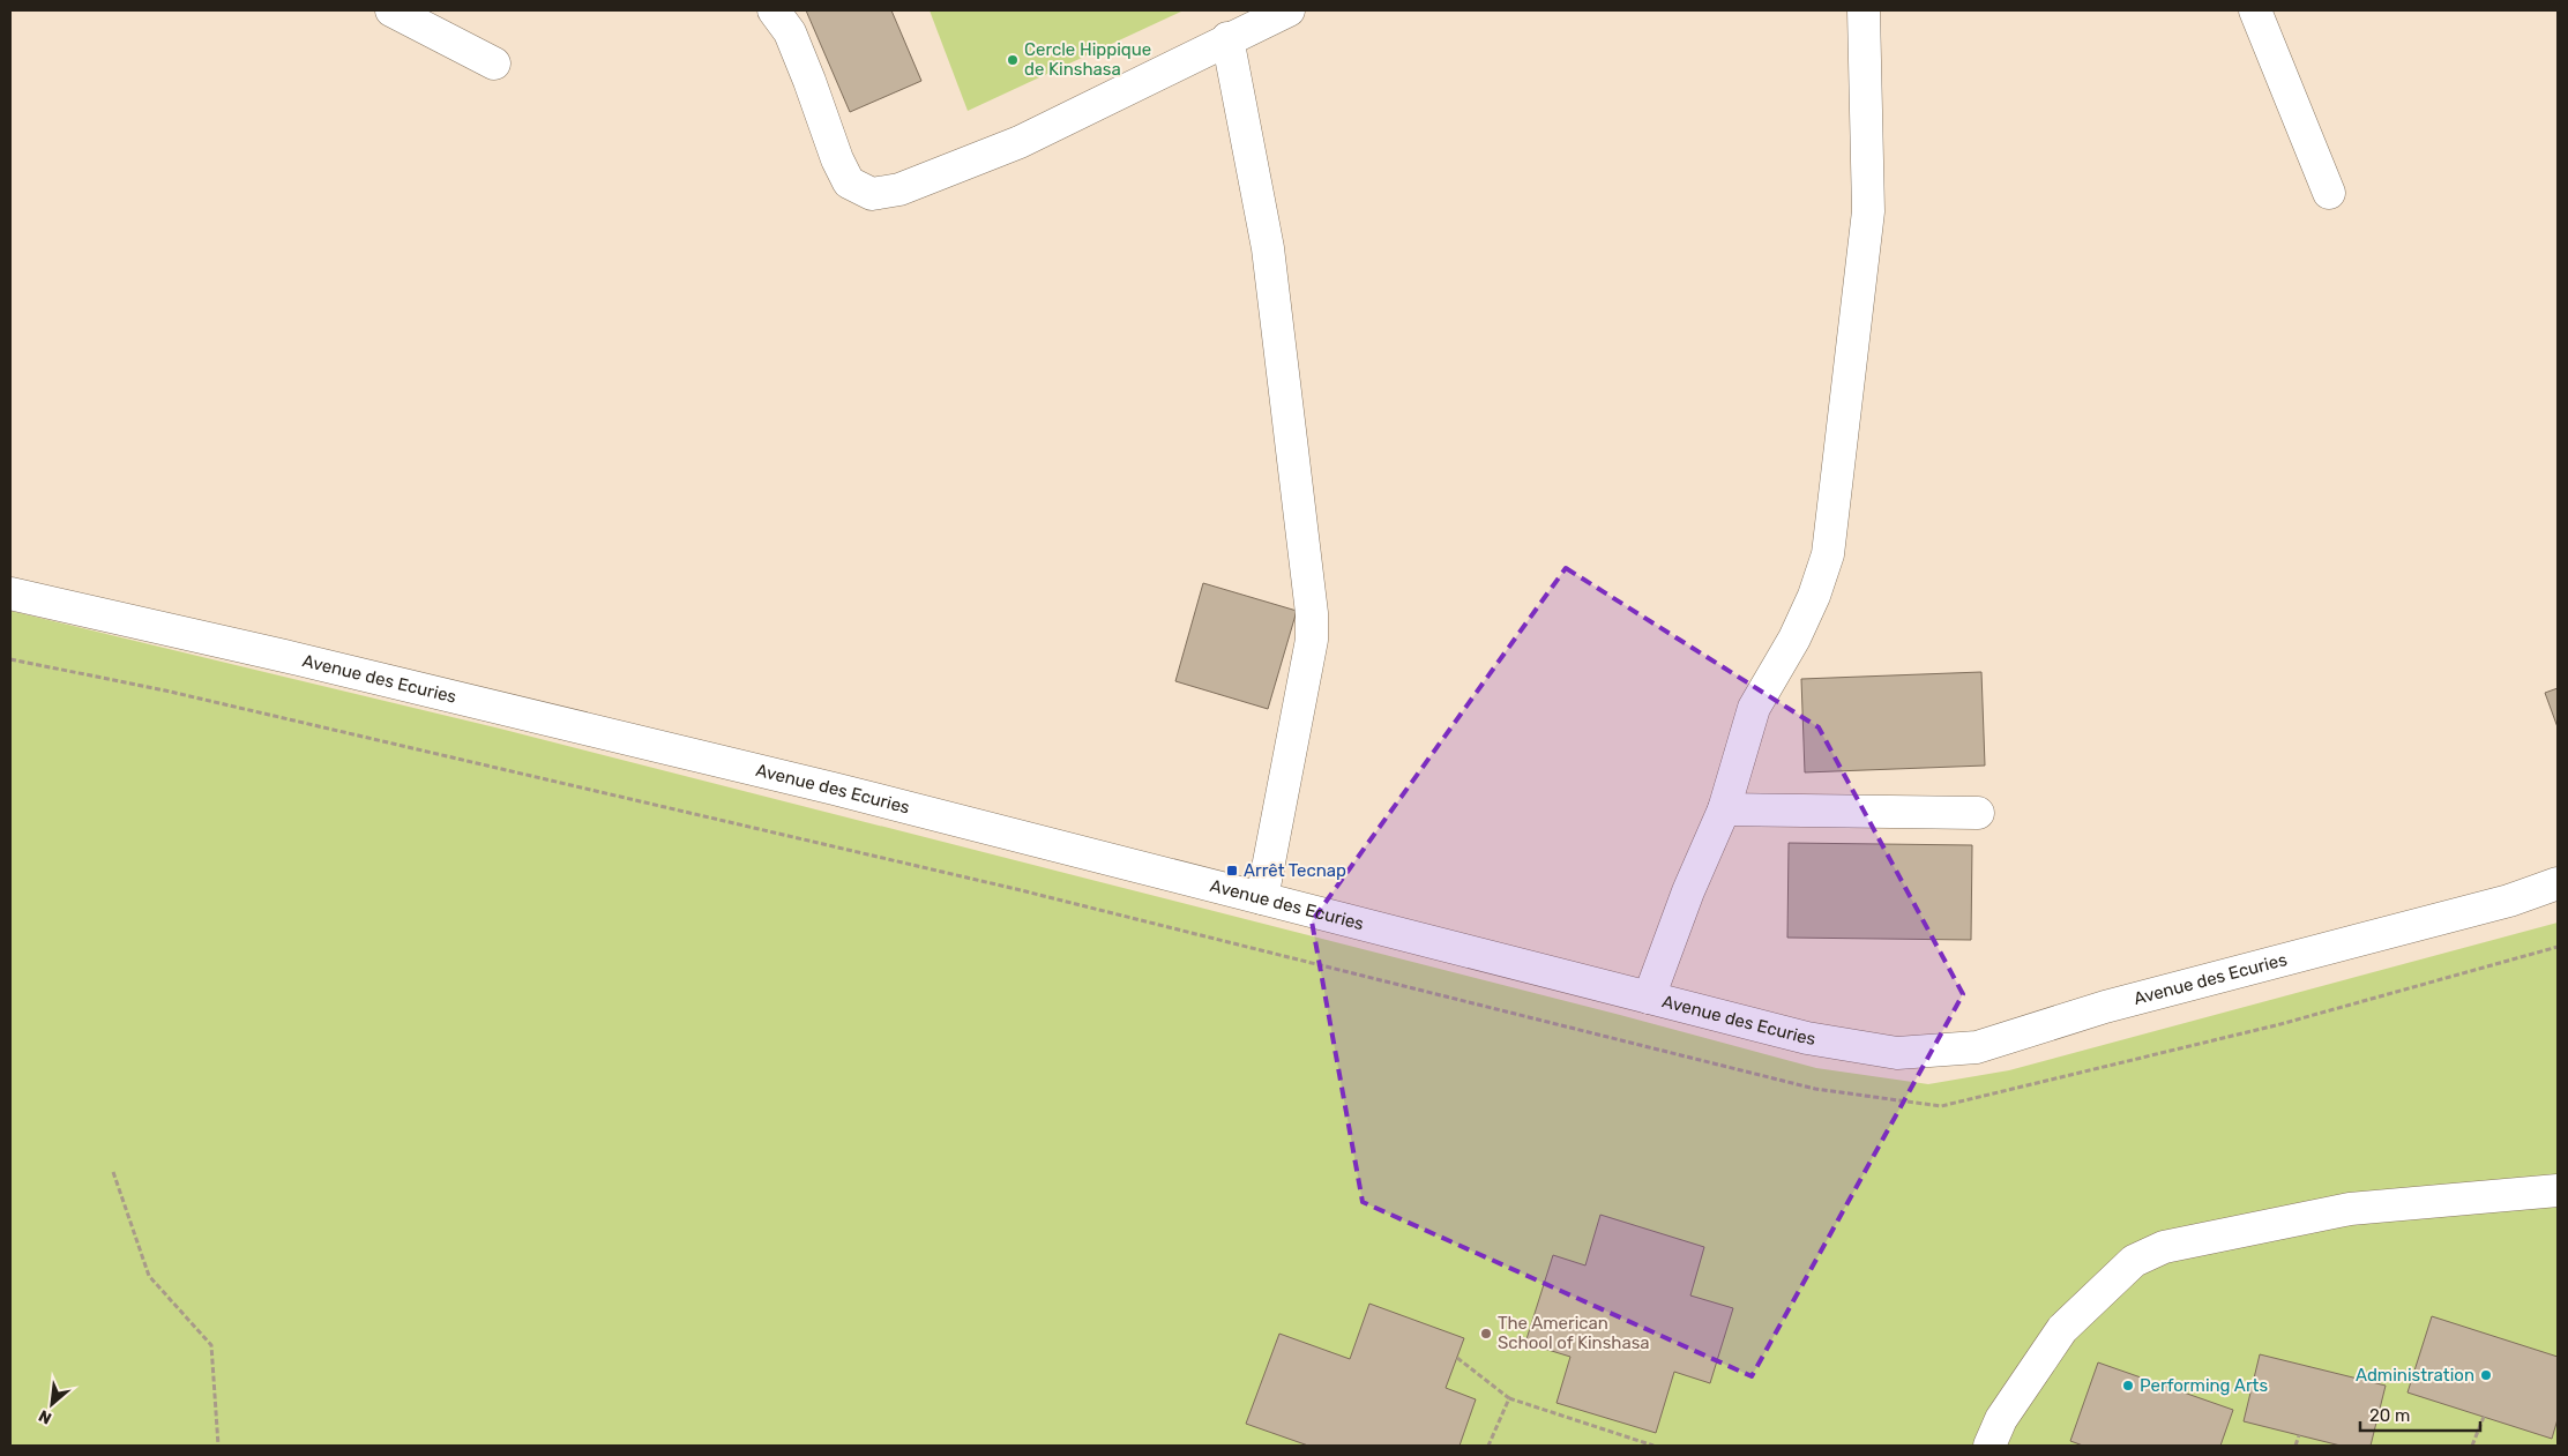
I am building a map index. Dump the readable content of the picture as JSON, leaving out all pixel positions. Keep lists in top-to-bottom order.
{
  "streets": {
    "street": ["Avenue des Ecuries"]
  },
  "places": {
    "other": [
      "Cercle Hippique de Kinshasa",
      "The American School of Kinshasa",
      "Administration",
      "Performing Arts"
    ],
    "transit": ["Arrêt Tecnap"]
  },
  "scale_bar": "20 m",
  "north": "bottom left"
}
